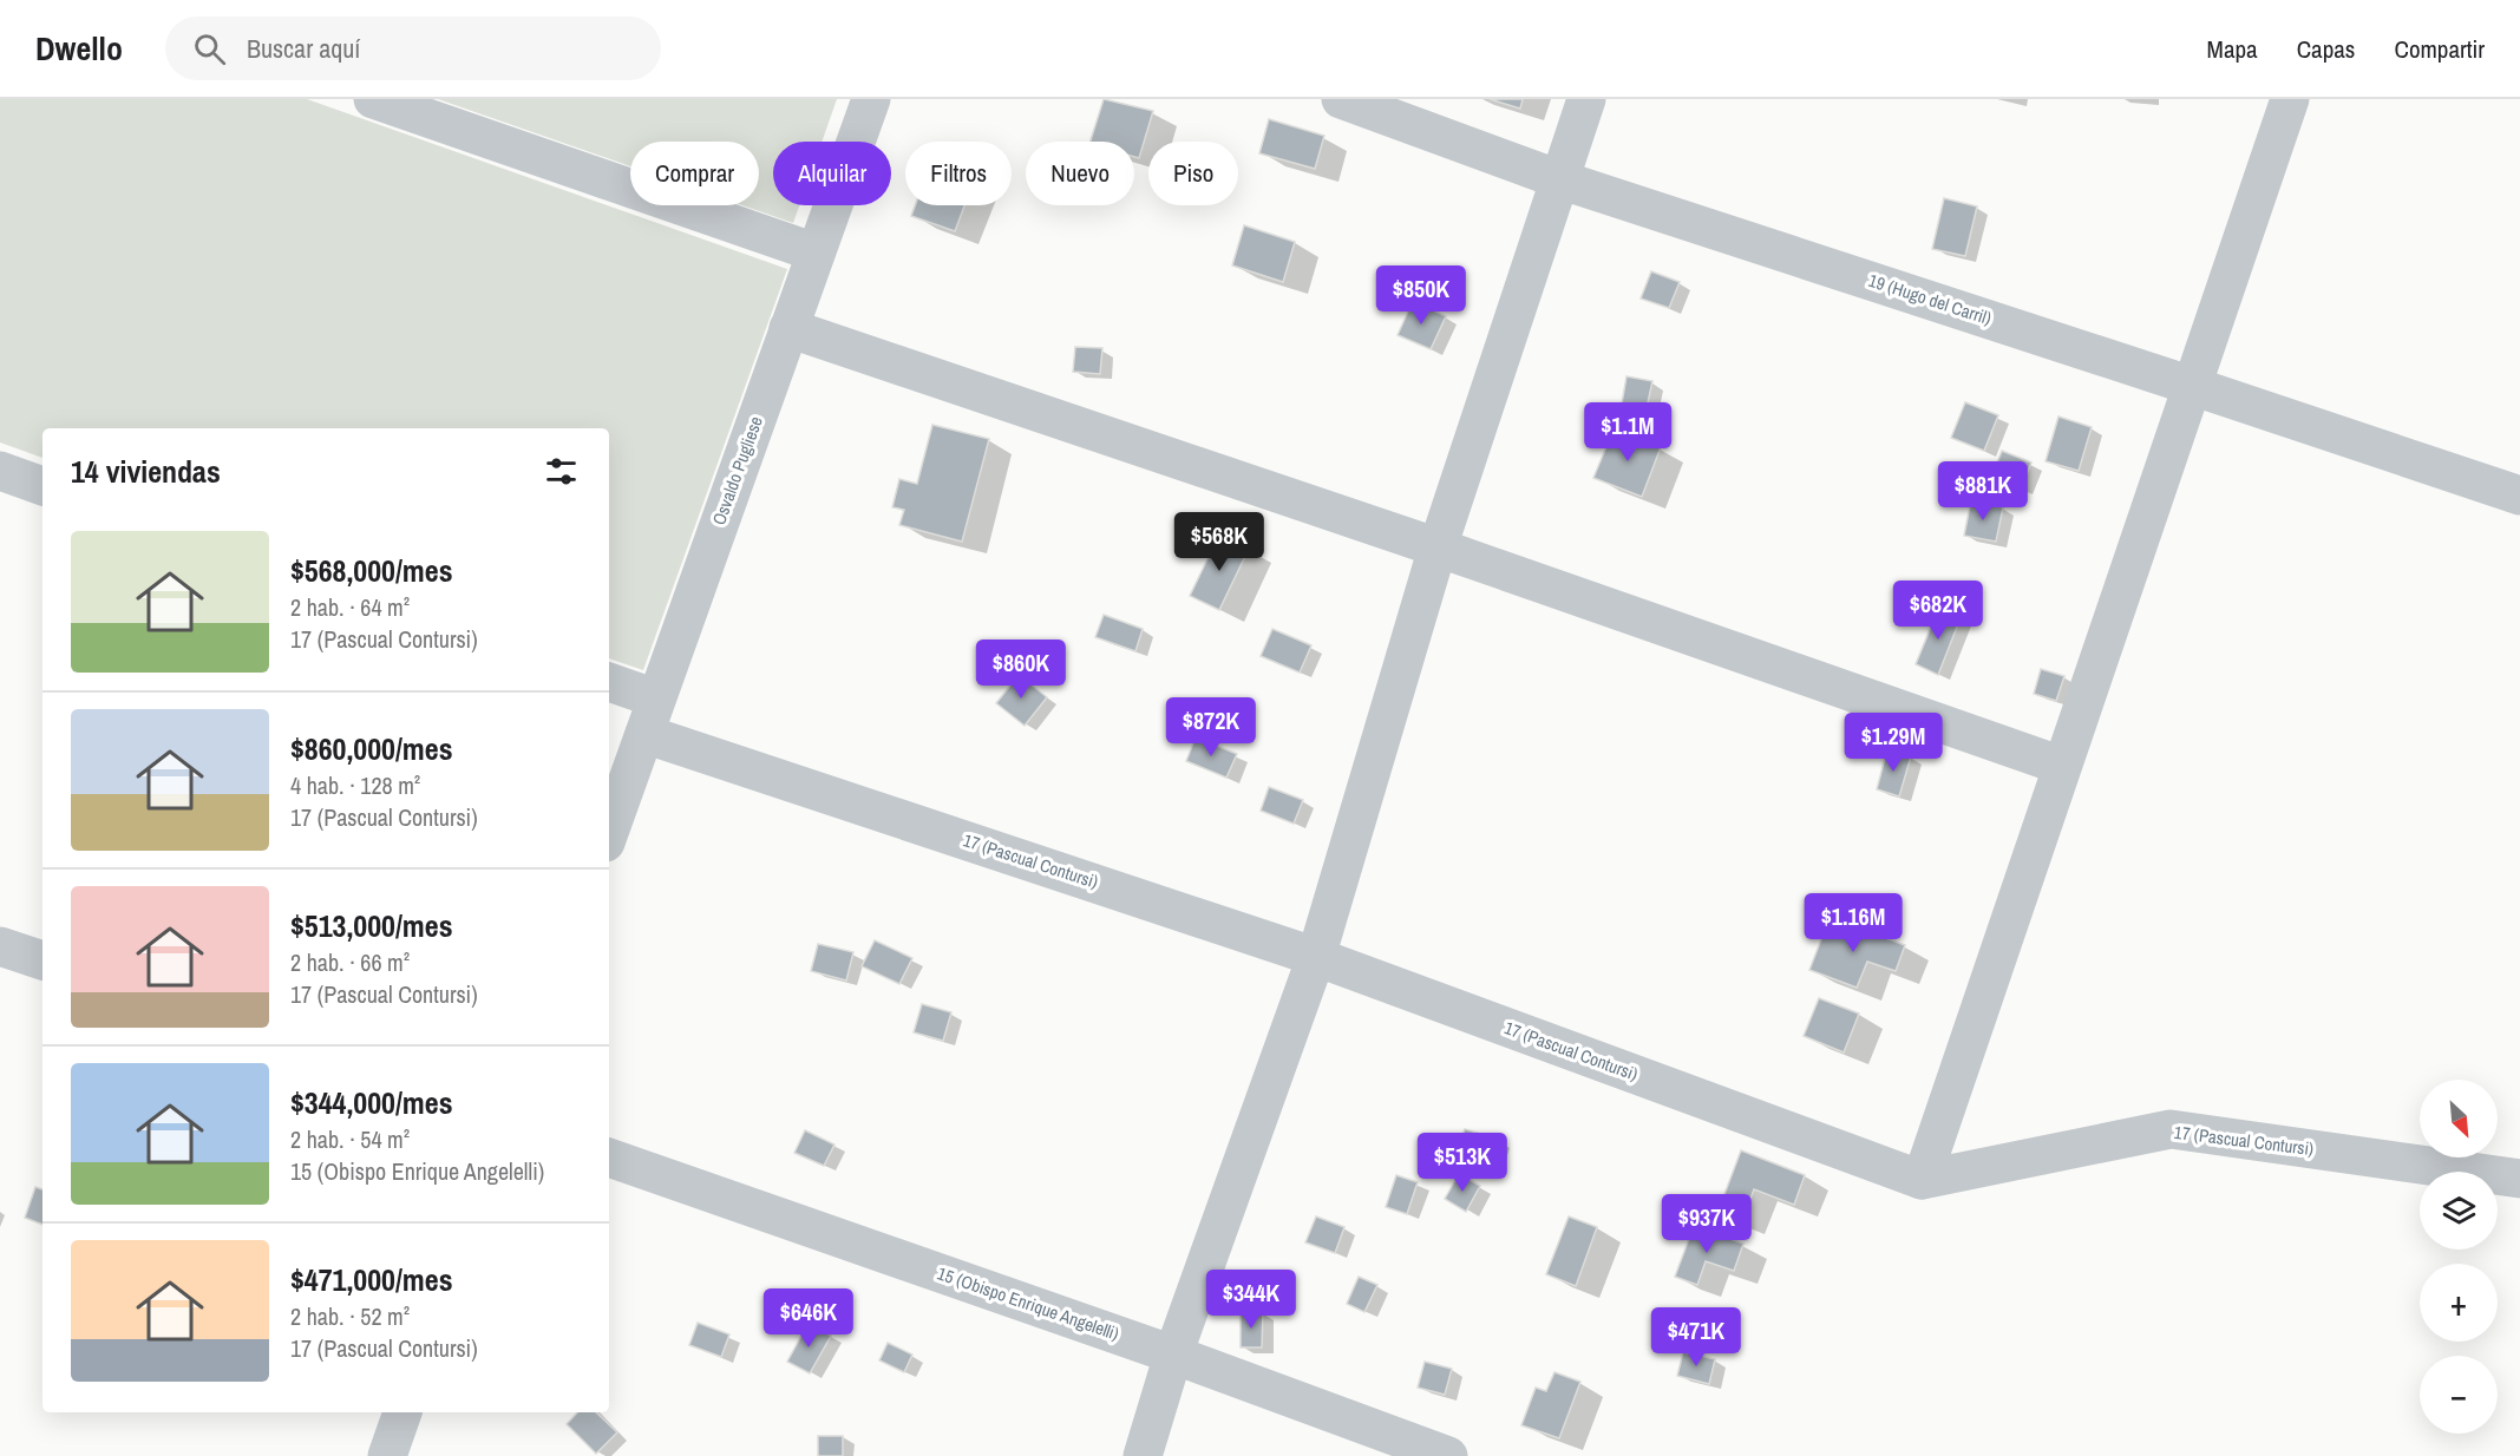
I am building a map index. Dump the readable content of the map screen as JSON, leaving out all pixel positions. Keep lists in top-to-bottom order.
{
  "streets": {
    "street": [
      "19 (Hugo del Carril)",
      "Osvaldo Pugliese",
      "17 (Pascual Contursi)",
      "15 (Obispo Enrique Angelelli)"
    ]
  },
  "crossings": [
    ["Osvaldo Pugliese", "17 (Pascual Contursi)"]
  ],
  "north": "bottom right",
  "page": {
    "header": "Dwello",
    "search": "Buscar aquí",
    "nav": ["Mapa", "Capas", "Compartir"],
    "chip": [
      "Comprar",
      "Alquilar",
      "Filtros",
      "Nuevo",
      "Piso"
    ],
    "price": [
      "$850K",
      "$1.1M",
      "$881K",
      "$568K",
      "$682K",
      "$860K",
      "$872K",
      "$1.29M",
      "$1.16M",
      "$513K",
      "$937K",
      "$344K",
      "$646K",
      "$471K"
    ],
    "heading": "14 viviendas",
    "list": [
      {
        "name": "$568,000/mes",
        "note": "2 hab. · 64 m² · 17 (Pascual Contursi)"
      },
      {
        "name": "$860,000/mes",
        "note": "4 hab. · 128 m² · 17 (Pascual Contursi)"
      },
      {
        "name": "$513,000/mes",
        "note": "2 hab. · 66 m² · 17 (Pascual Contursi)"
      },
      {
        "name": "$344,000/mes",
        "note": "2 hab. · 54 m² · 15 (Obispo Enrique Angelelli)"
      },
      {
        "name": "$471,000/mes",
        "note": "2 hab. · 52 m² · 17 (Pascual Contursi)"
      }
    ],
    "map_buttons": ["+", "−"]
  }
}
